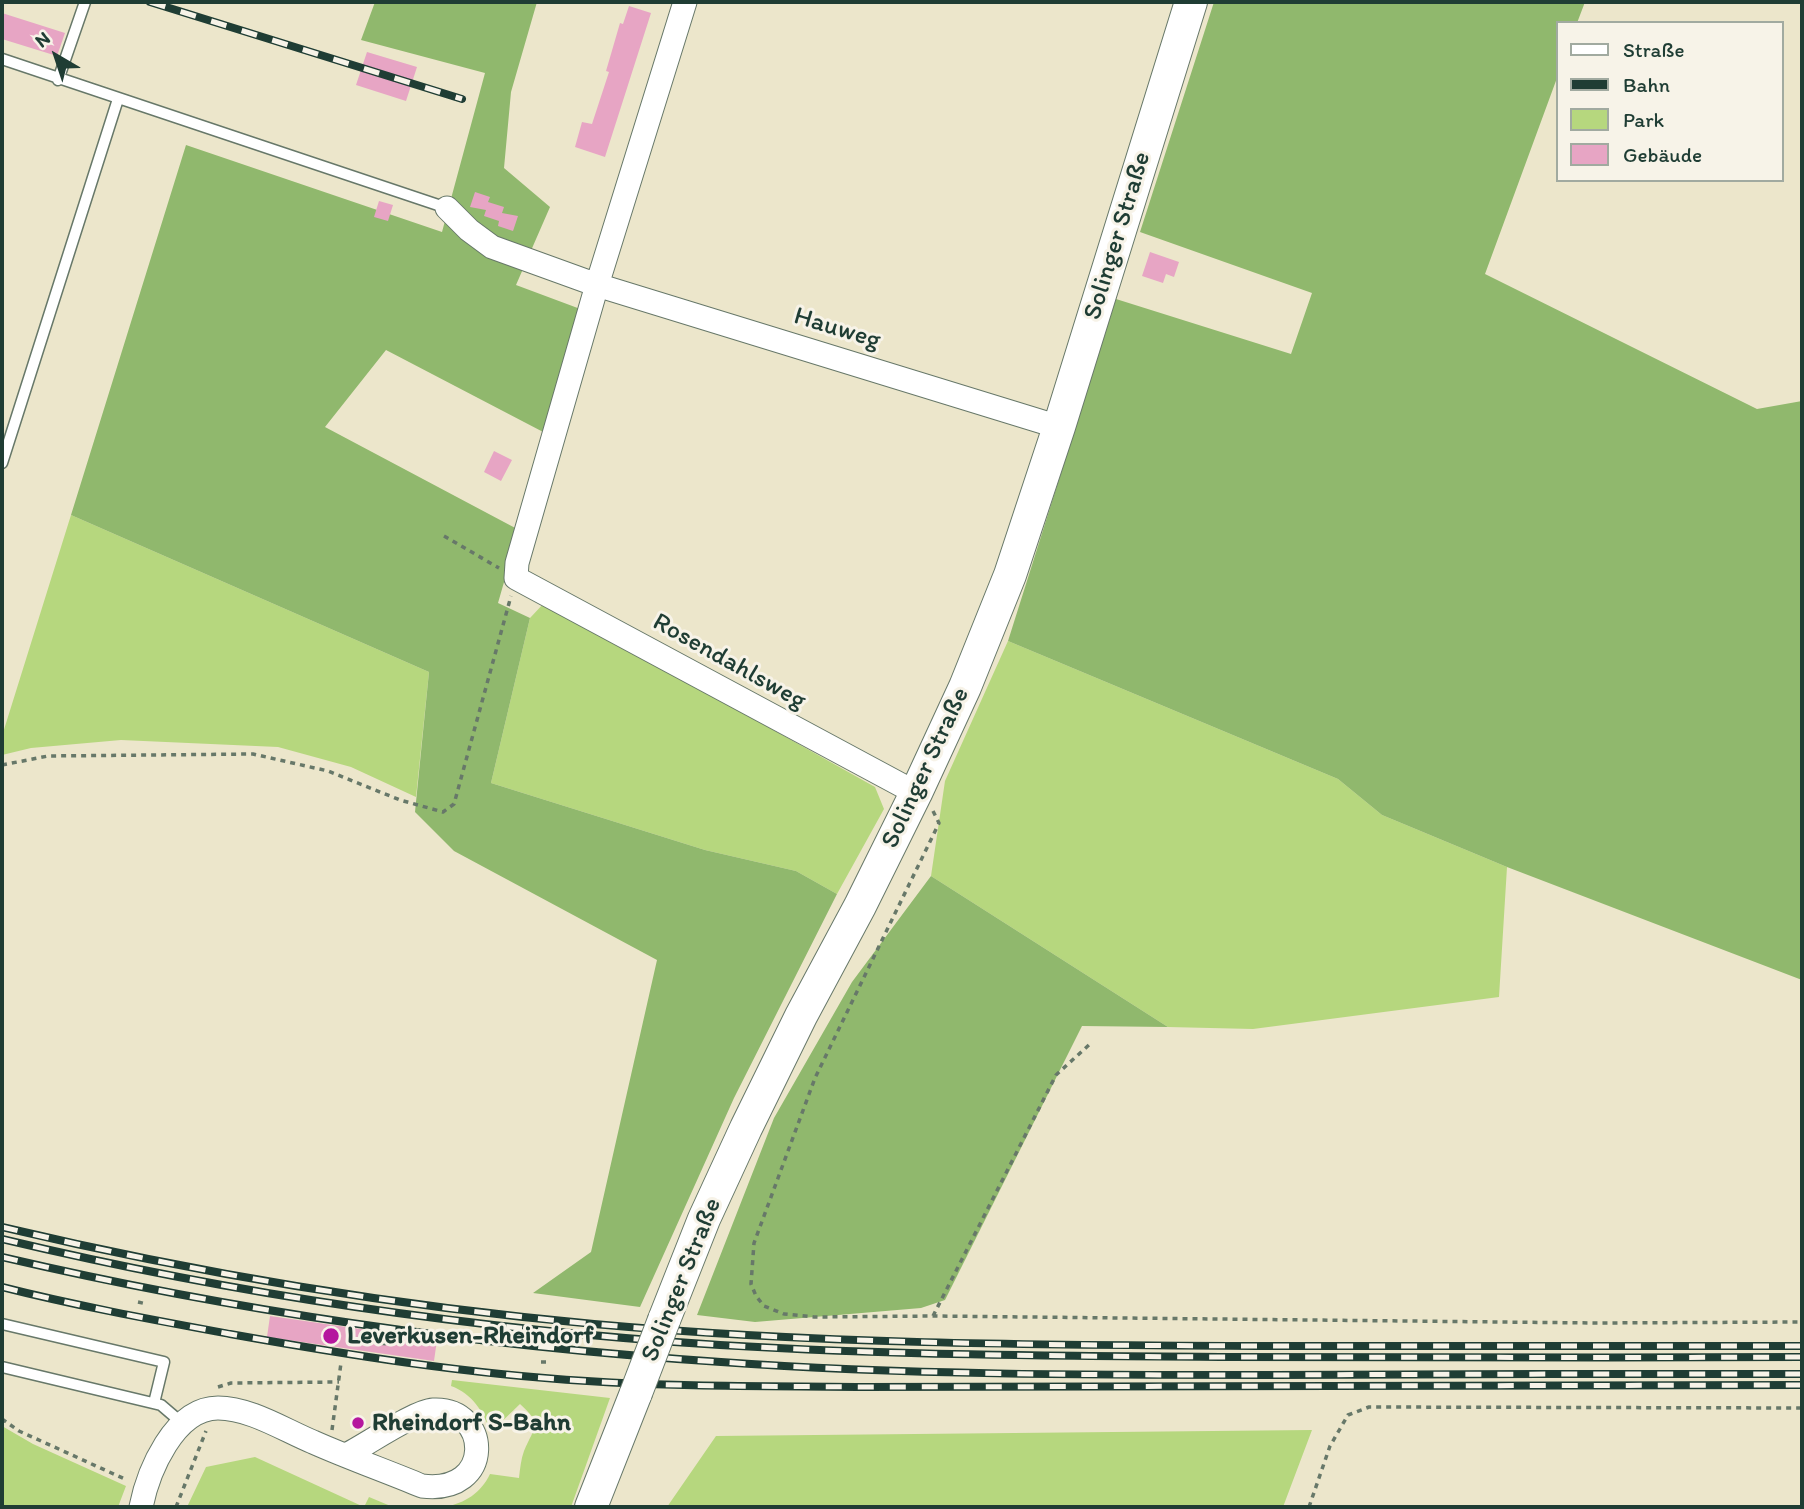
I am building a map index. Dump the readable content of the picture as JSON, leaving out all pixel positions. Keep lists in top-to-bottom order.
{
  "streets": {
    "main road": ["Solinger Straße"],
    "street": ["Hauweg", "Rosendahlsweg"]
  },
  "crossings": [
    ["Solinger Straße", "Hauweg"],
    ["Solinger Straße", "Rosendahlsweg"]
  ],
  "places": ["Leverkusen-Rheindorf", "Rheindorf S-Bahn"],
  "legend": [
    "Straße",
    "Bahn",
    "Park",
    "Gebäude"
  ],
  "north": "top left"
}
